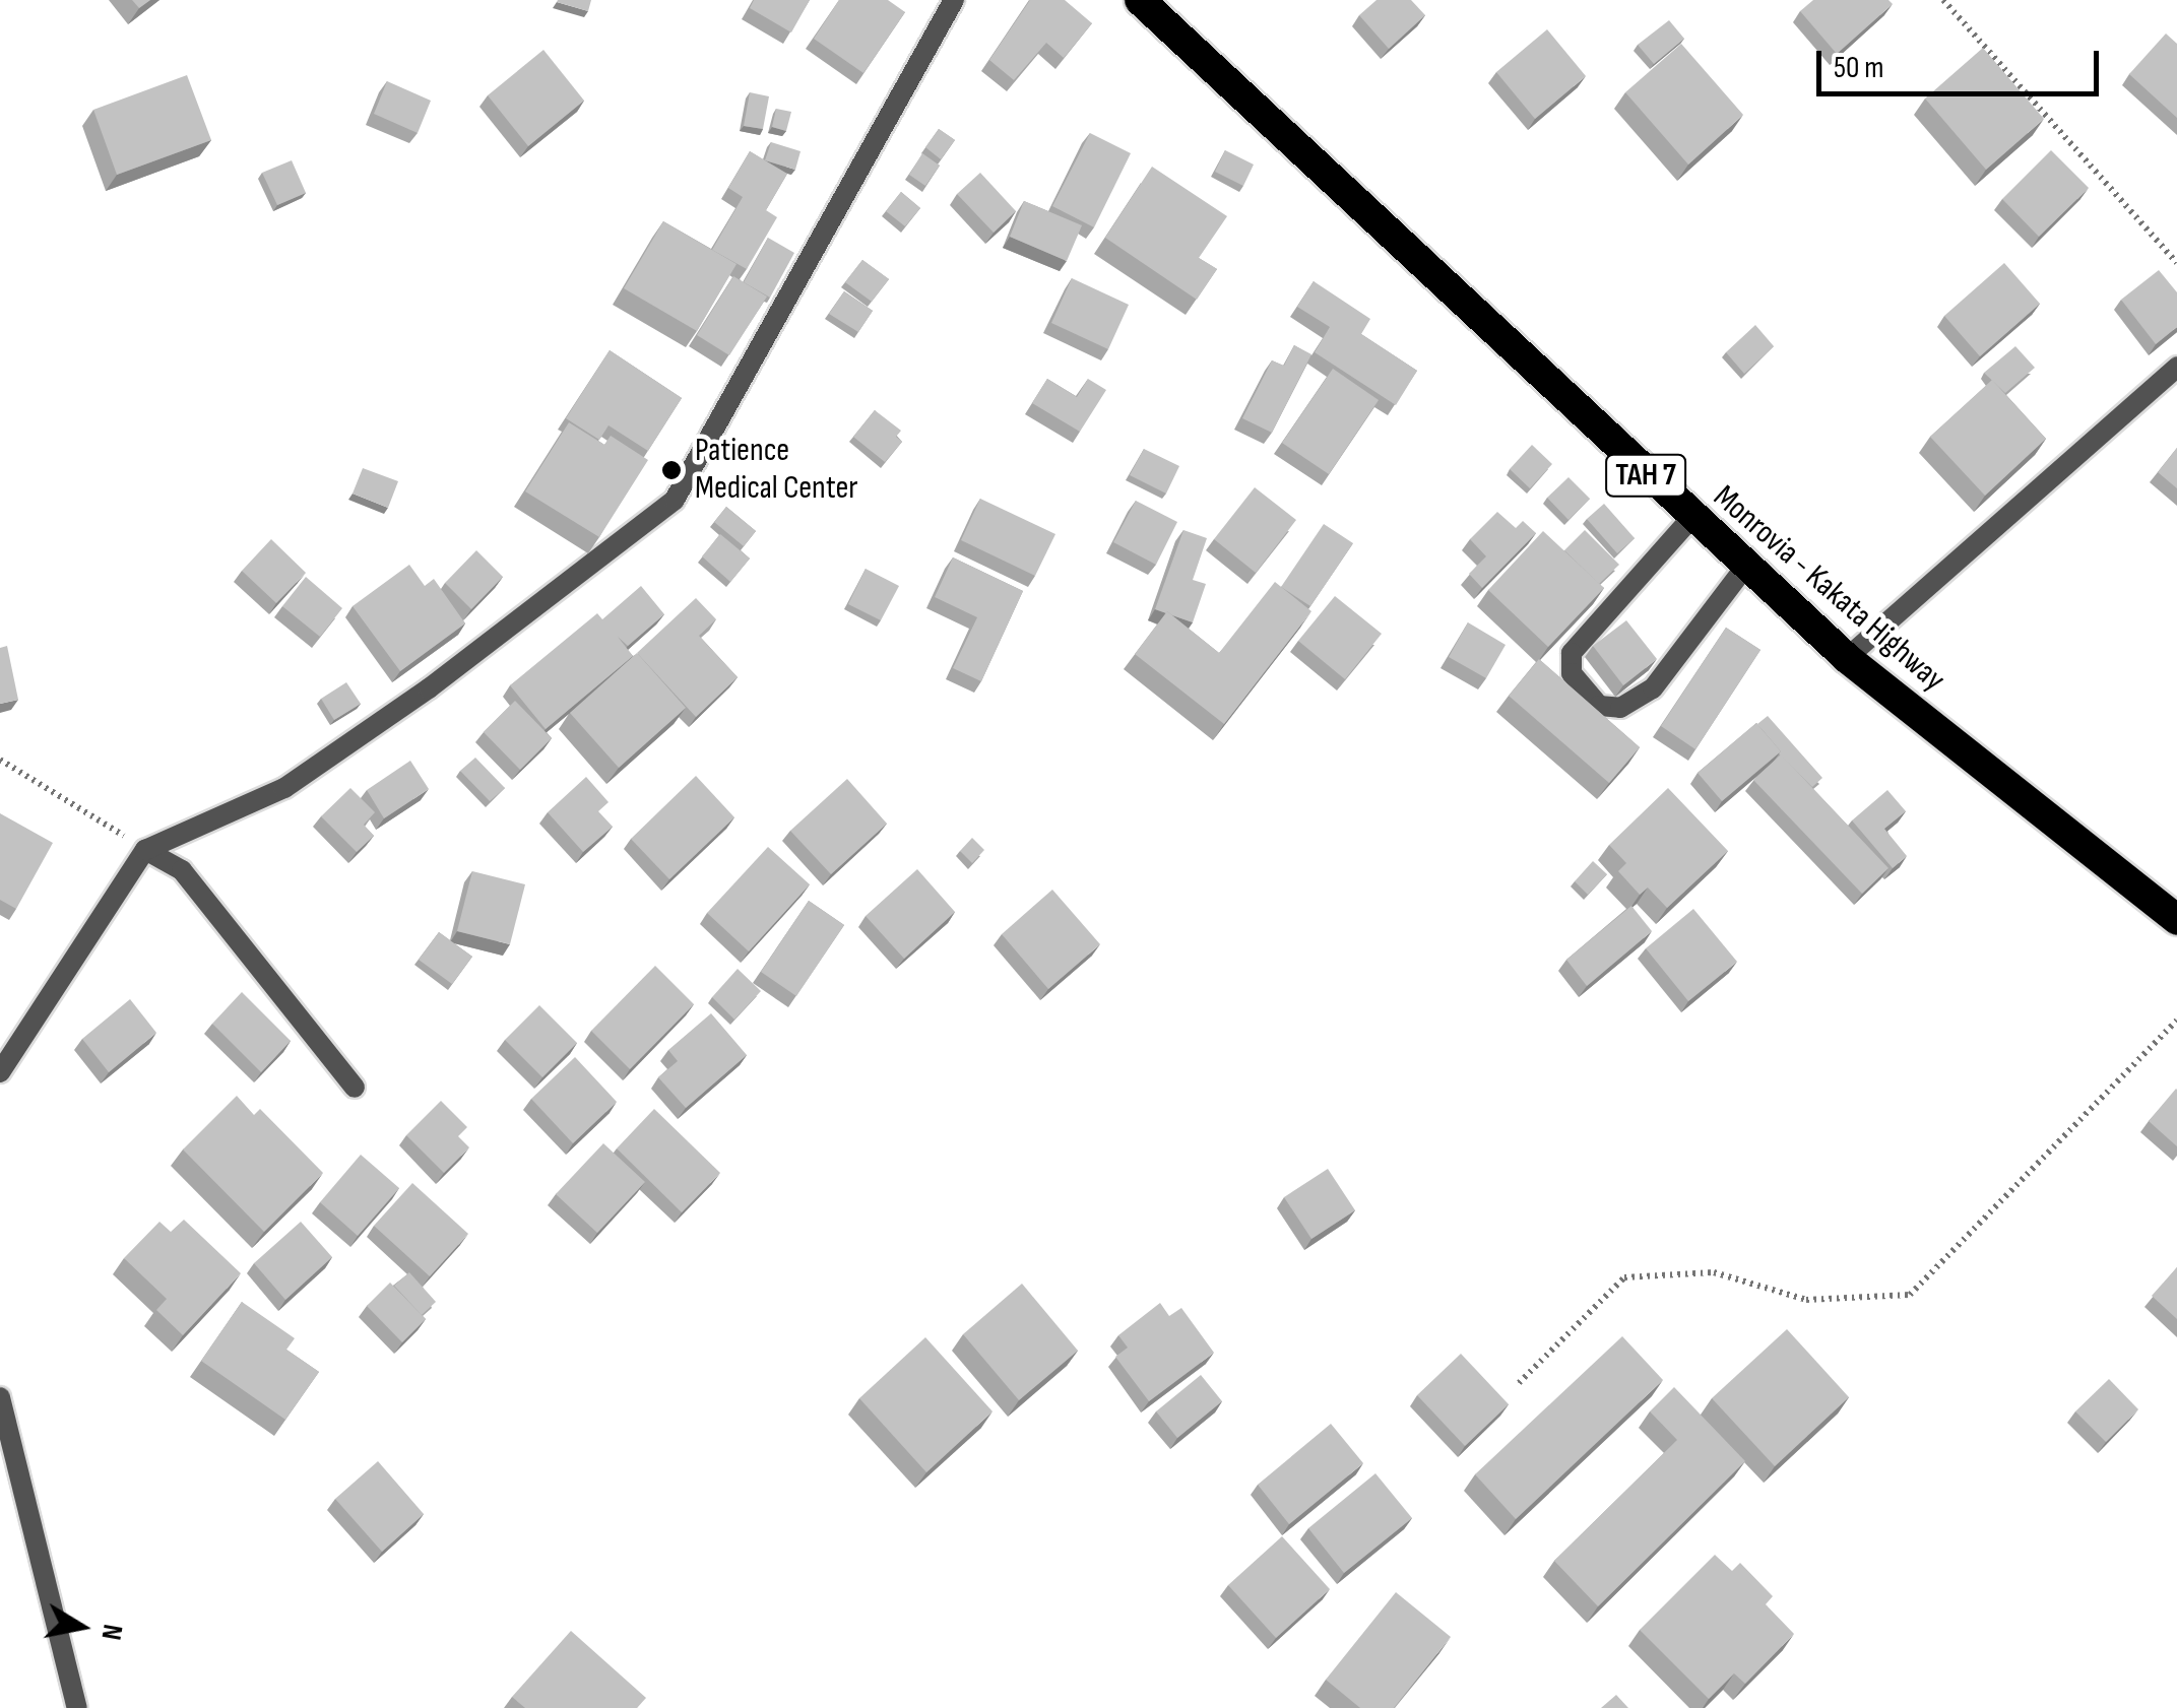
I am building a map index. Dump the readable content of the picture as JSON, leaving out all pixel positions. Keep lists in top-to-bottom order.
{
  "streets": {
    "highway": ["TAH 7", "Monrovia - Kakata Highway"]
  },
  "places": ["Patience Medical Center"],
  "scale_bar": "50 m",
  "north": "right"
}
